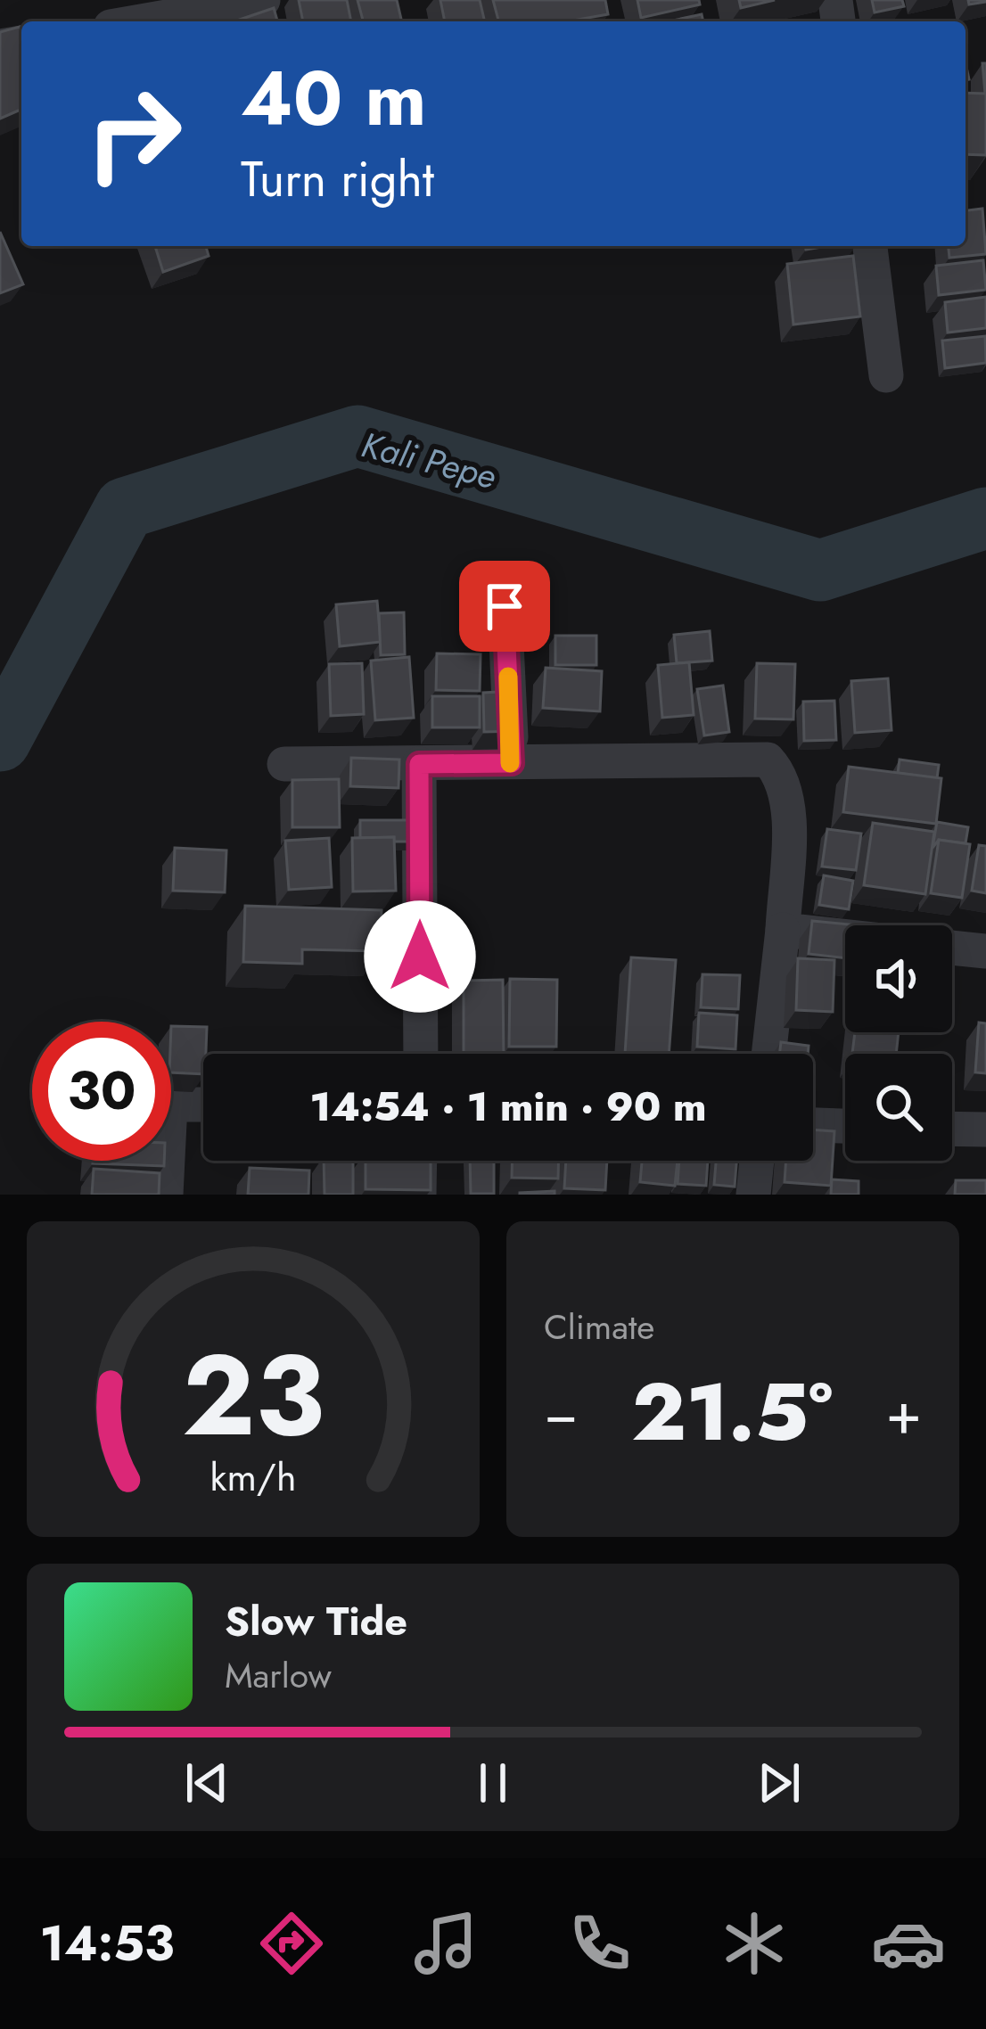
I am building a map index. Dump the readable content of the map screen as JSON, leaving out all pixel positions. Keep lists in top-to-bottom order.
{
  "water": ["Kali Pepe"],
  "page": {
    "turn": ["40 m", "Turn right"],
    "limit": "30",
    "trip": "14:54 · 1 min · 90 m",
    "tile": "Climate",
    "heat": ["−", "21.5°", "+"],
    "song": ["Slow Tide", "Marlow"],
    "tabs": "14:53",
    "gauge": ["23", "km/h"]
  }
}
